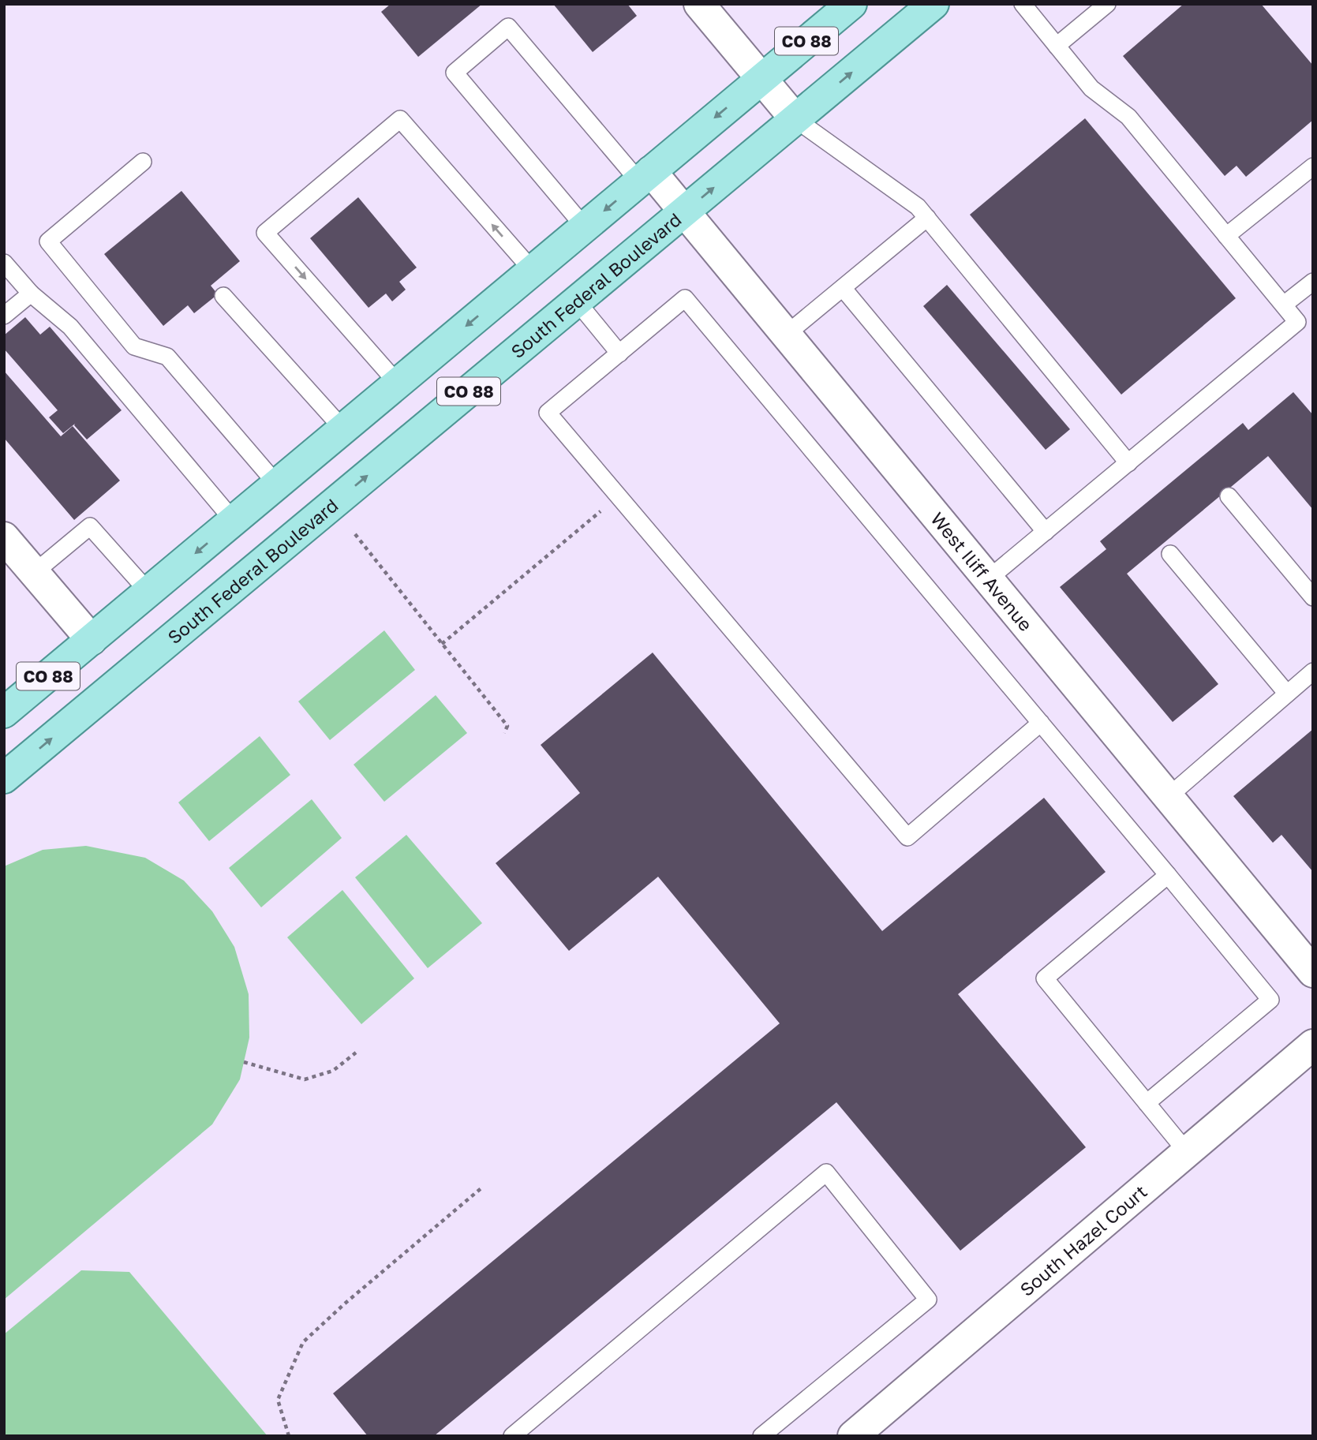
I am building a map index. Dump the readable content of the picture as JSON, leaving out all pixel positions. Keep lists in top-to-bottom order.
{
  "streets": {
    "main road": ["CO 88", "South Federal Boulevard"],
    "street": ["West Iliff Avenue", "South Hazel Court"]
  },
  "crossings": [
    ["CO 88", "West Iliff Avenue"],
    ["South Federal Boulevard", "West Iliff Avenue"]
  ]
}
